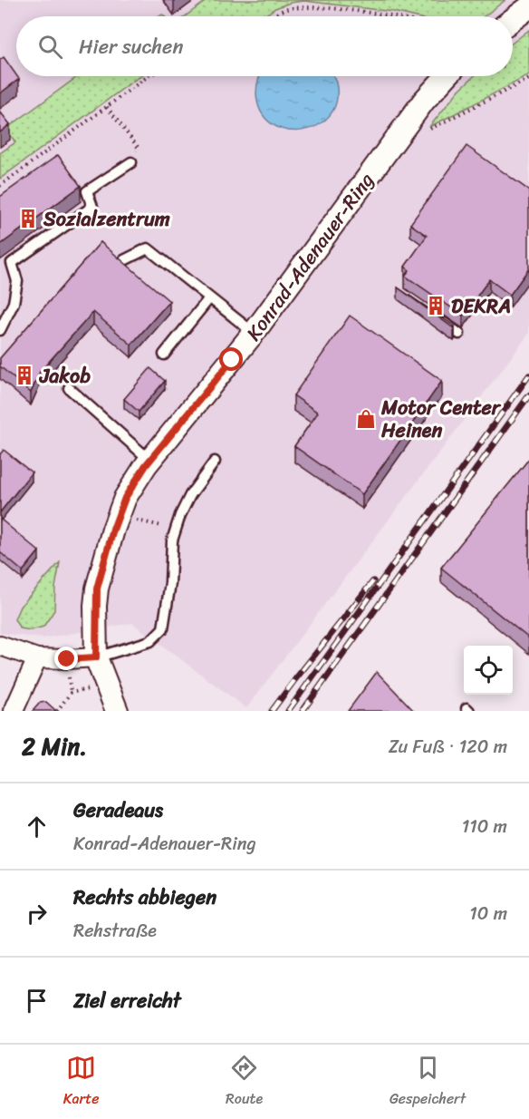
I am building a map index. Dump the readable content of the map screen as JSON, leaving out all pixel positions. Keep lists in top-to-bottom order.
{
  "streets": {
    "street": ["Konrad-Adenauer-Ring"]
  },
  "places": {
    "building": ["Sozialzentrum", "DEKRA", "Jakob"],
    "shop": ["Motor Center Heinen"]
  },
  "page": {
    "search": "Hier suchen",
    "heading": ["2 Min.", "Zu Fuß · 120 m"],
    "list": [
      ["Geradeaus", "Konrad-Adenauer-Ring", "110 m"],
      ["Rechts abbiegen", "Rehstraße", "10 m"],
      "Ziel erreicht"
    ],
    "nav": ["Karte", "Route", "Gespeichert"]
  }
}
